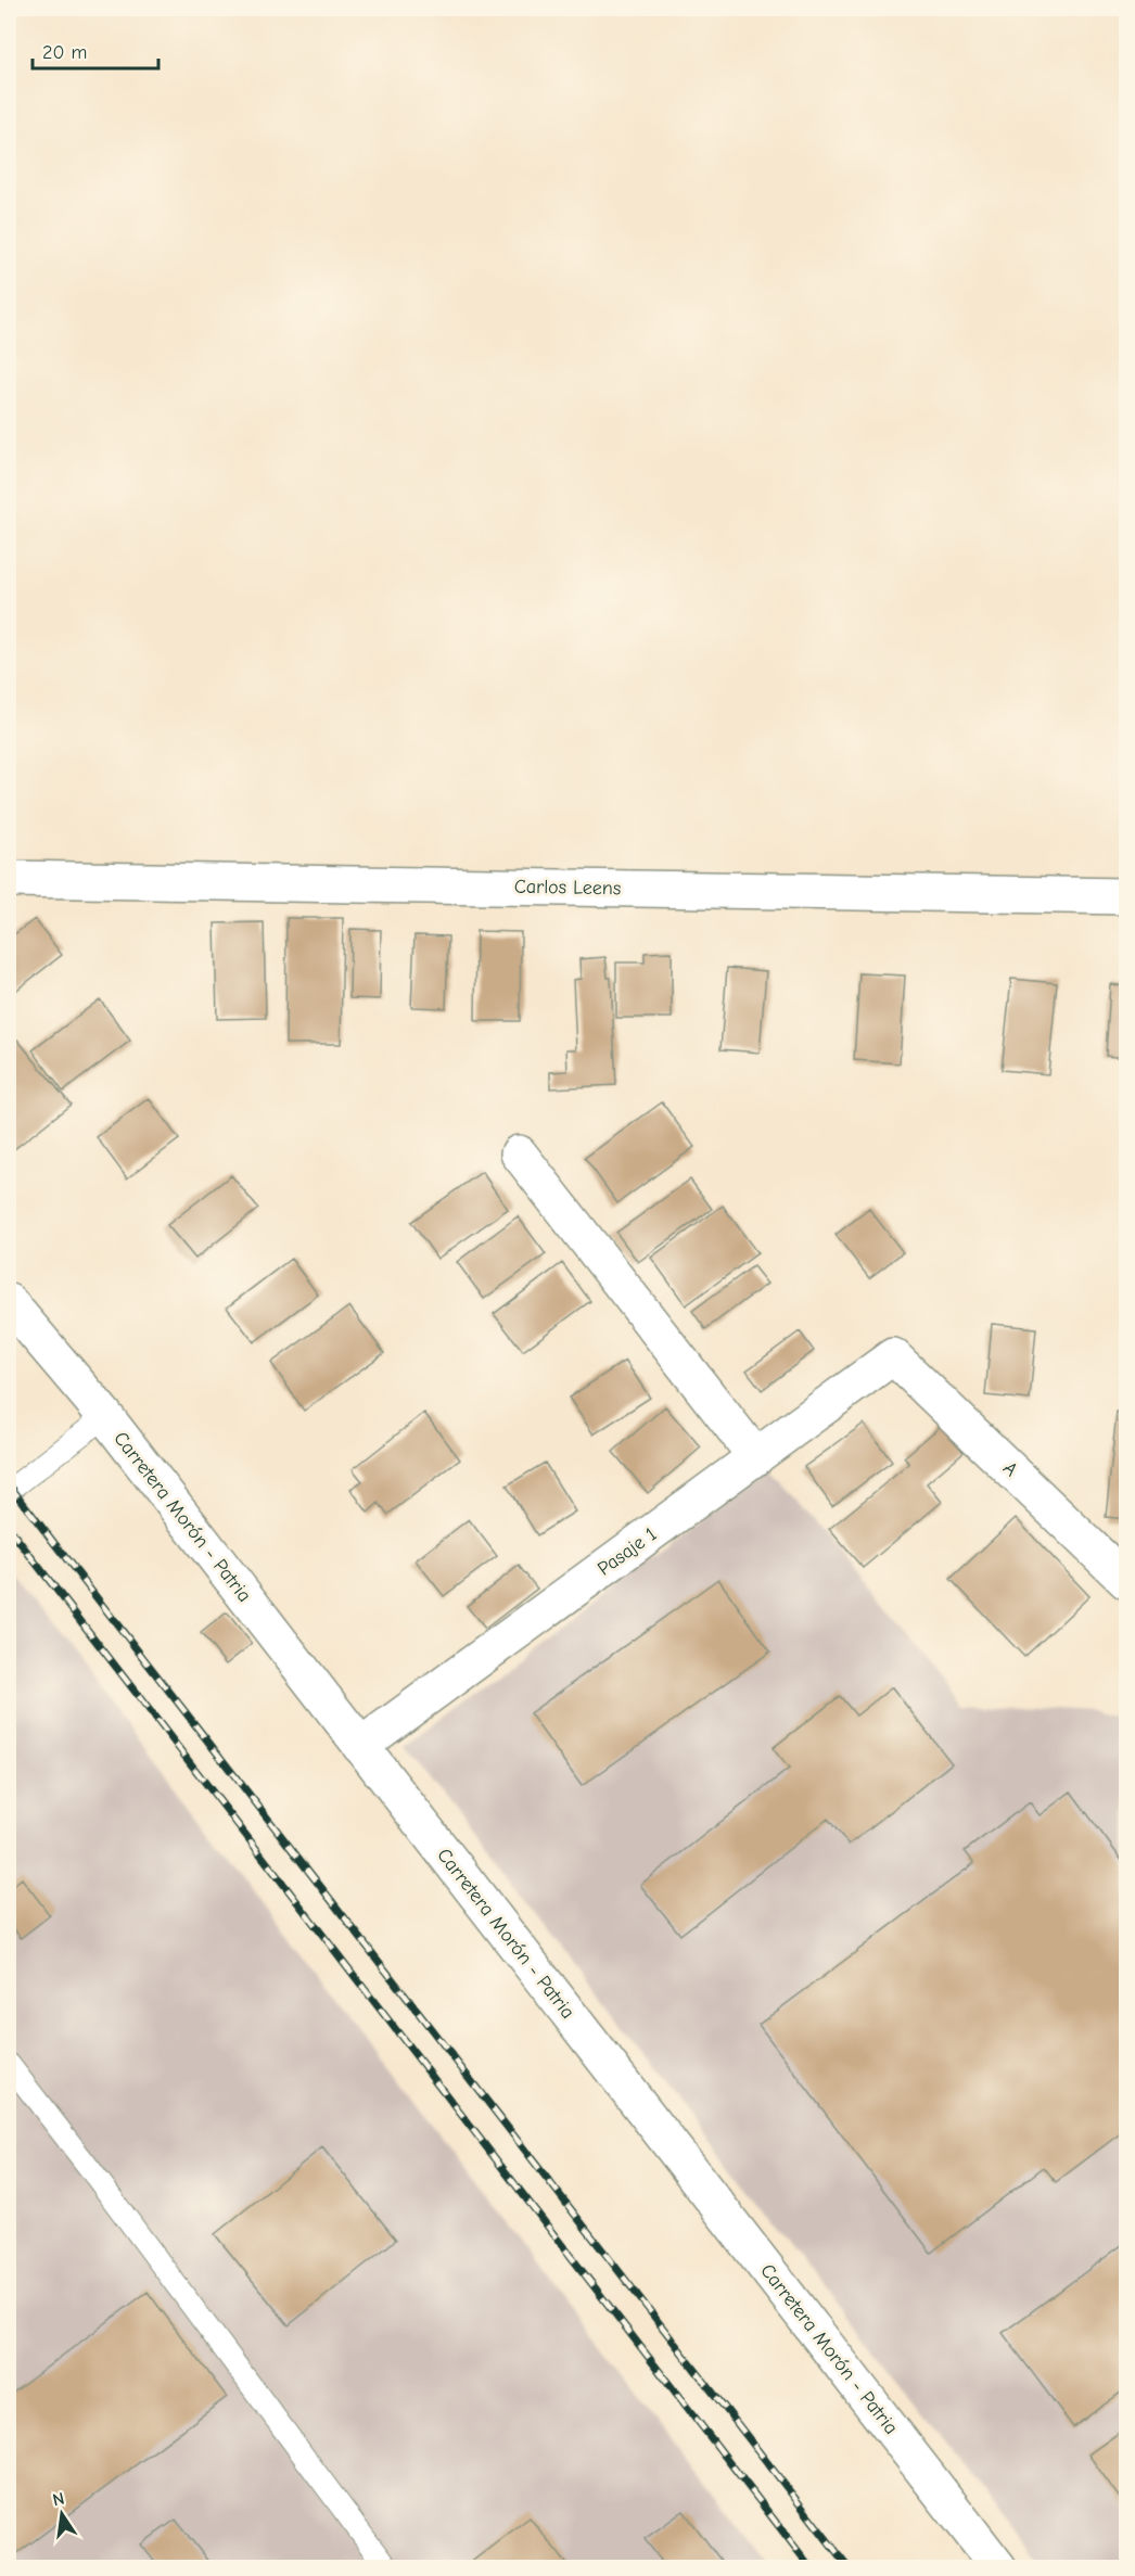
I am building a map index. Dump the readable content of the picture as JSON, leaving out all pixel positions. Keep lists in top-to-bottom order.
{
  "streets": {
    "street": [
      "Carlos Leens",
      "A",
      "Carretera Morón - Patria",
      "Pasaje 1"
    ]
  },
  "crossings": [
    ["A", "Pasaje 1"],
    ["Carretera Morón - Patria", "Pasaje 1"]
  ],
  "scale_bar": "20 m",
  "north": "top"
}
